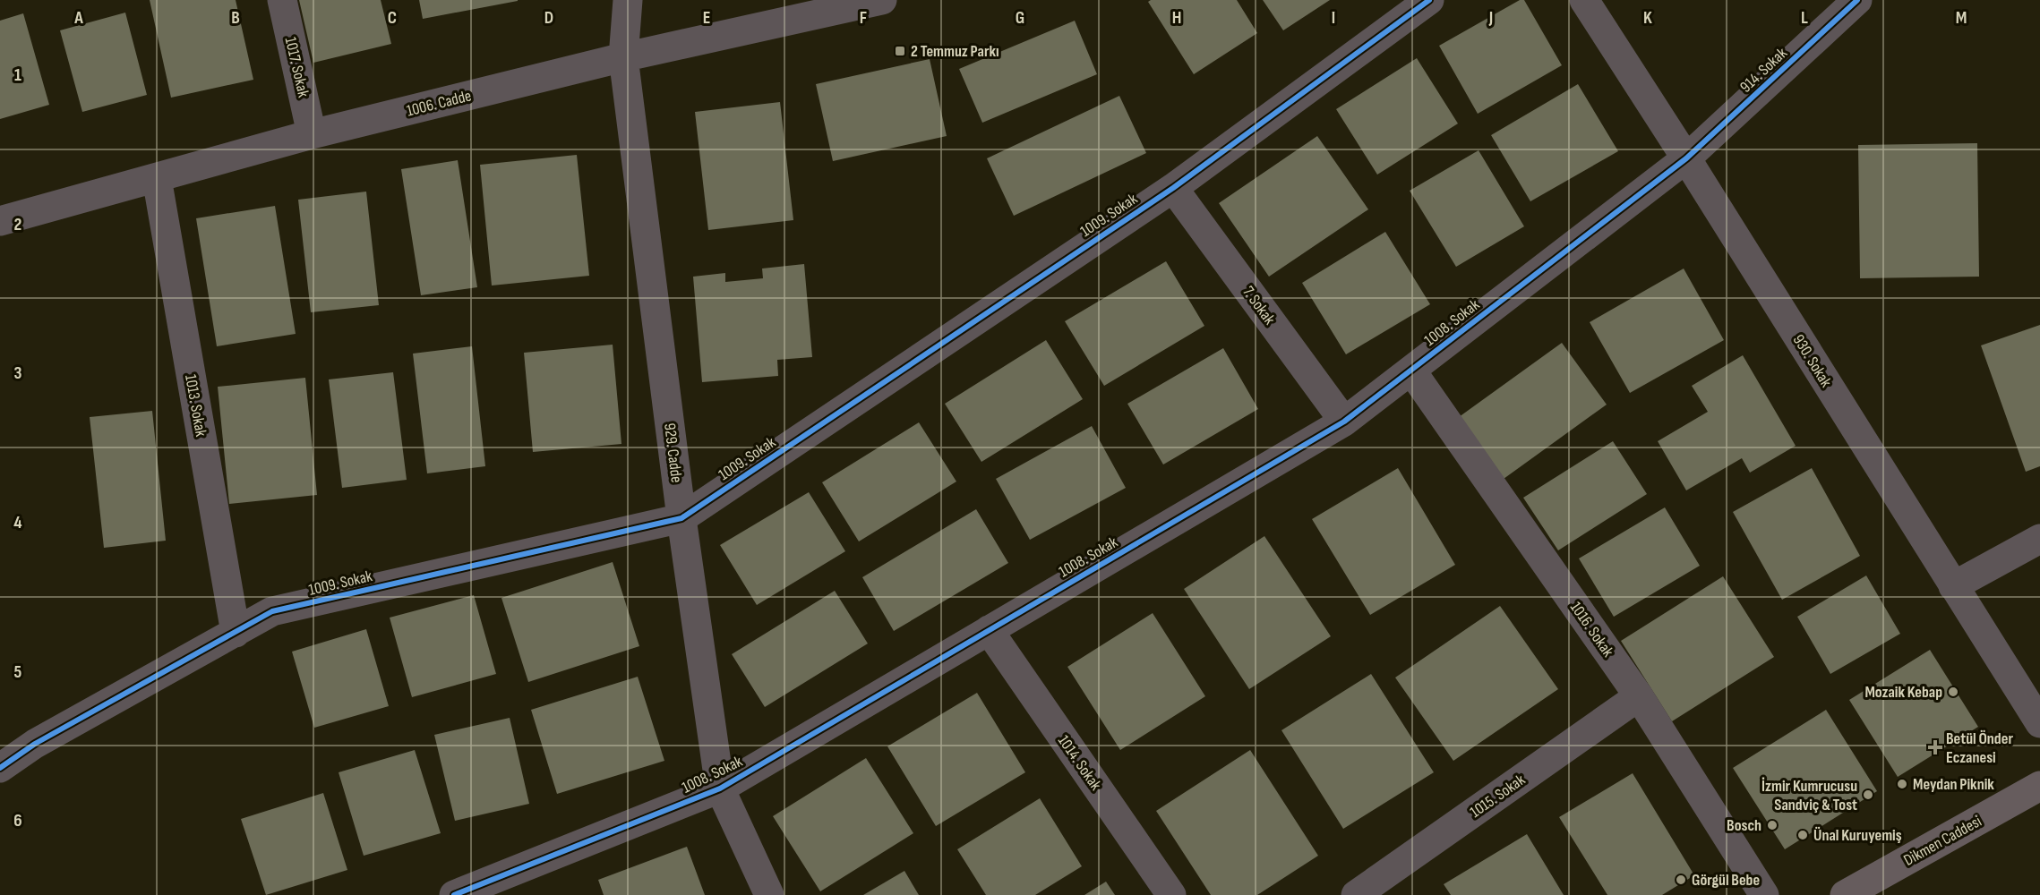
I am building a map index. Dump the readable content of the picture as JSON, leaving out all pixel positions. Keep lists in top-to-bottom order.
{
  "streets": {
    "main road": ["Dikmen Caddesi"],
    "street": [
      "1017. Sokak",
      "914. Sokak",
      "1006. Cadde",
      "1009. Sokak",
      "7. Sokak",
      "1008. Sokak",
      "930. Sokak",
      "1013. Sokak",
      "929. Cadde",
      "1016. Sokak",
      "1014. Sokak",
      "1015. Sokak"
    ]
  },
  "crossings": [
    ["1017. Sokak", "1006. Cadde"],
    ["914. Sokak", "1008. Sokak"],
    ["914. Sokak", "930. Sokak"],
    ["1006. Cadde", "1013. Sokak"],
    ["1006. Cadde", "929. Cadde"],
    ["1009. Sokak", "7. Sokak"],
    ["1009. Sokak", "1013. Sokak"],
    ["1009. Sokak", "929. Cadde"],
    ["7. Sokak", "1008. Sokak"],
    ["1008. Sokak", "930. Sokak"],
    ["1008. Sokak", "929. Cadde"],
    ["1008. Sokak", "1016. Sokak"],
    ["1008. Sokak", "1014. Sokak"],
    ["1016. Sokak", "1015. Sokak"]
  ],
  "places": {
    "transit": ["2 Temmuz Parkı"],
    "other": [
      "Mozaik Kebap",
      "Meydan Piknik",
      "İzmir Kumrucusu Sandviç & Tost",
      "Bosch",
      "Ünal Kuruyemiş",
      "Görgül Bebe"
    ],
    "health": ["Betül Önder Eczanesi"]
  },
  "grid": {
    "columns": [
      "A",
      "B",
      "C",
      "D",
      "E",
      "F",
      "G",
      "H",
      "I",
      "J",
      "K",
      "L",
      "M"
    ],
    "rows": [
      "1",
      "2",
      "3",
      "4",
      "5",
      "6"
    ]
  }
}
